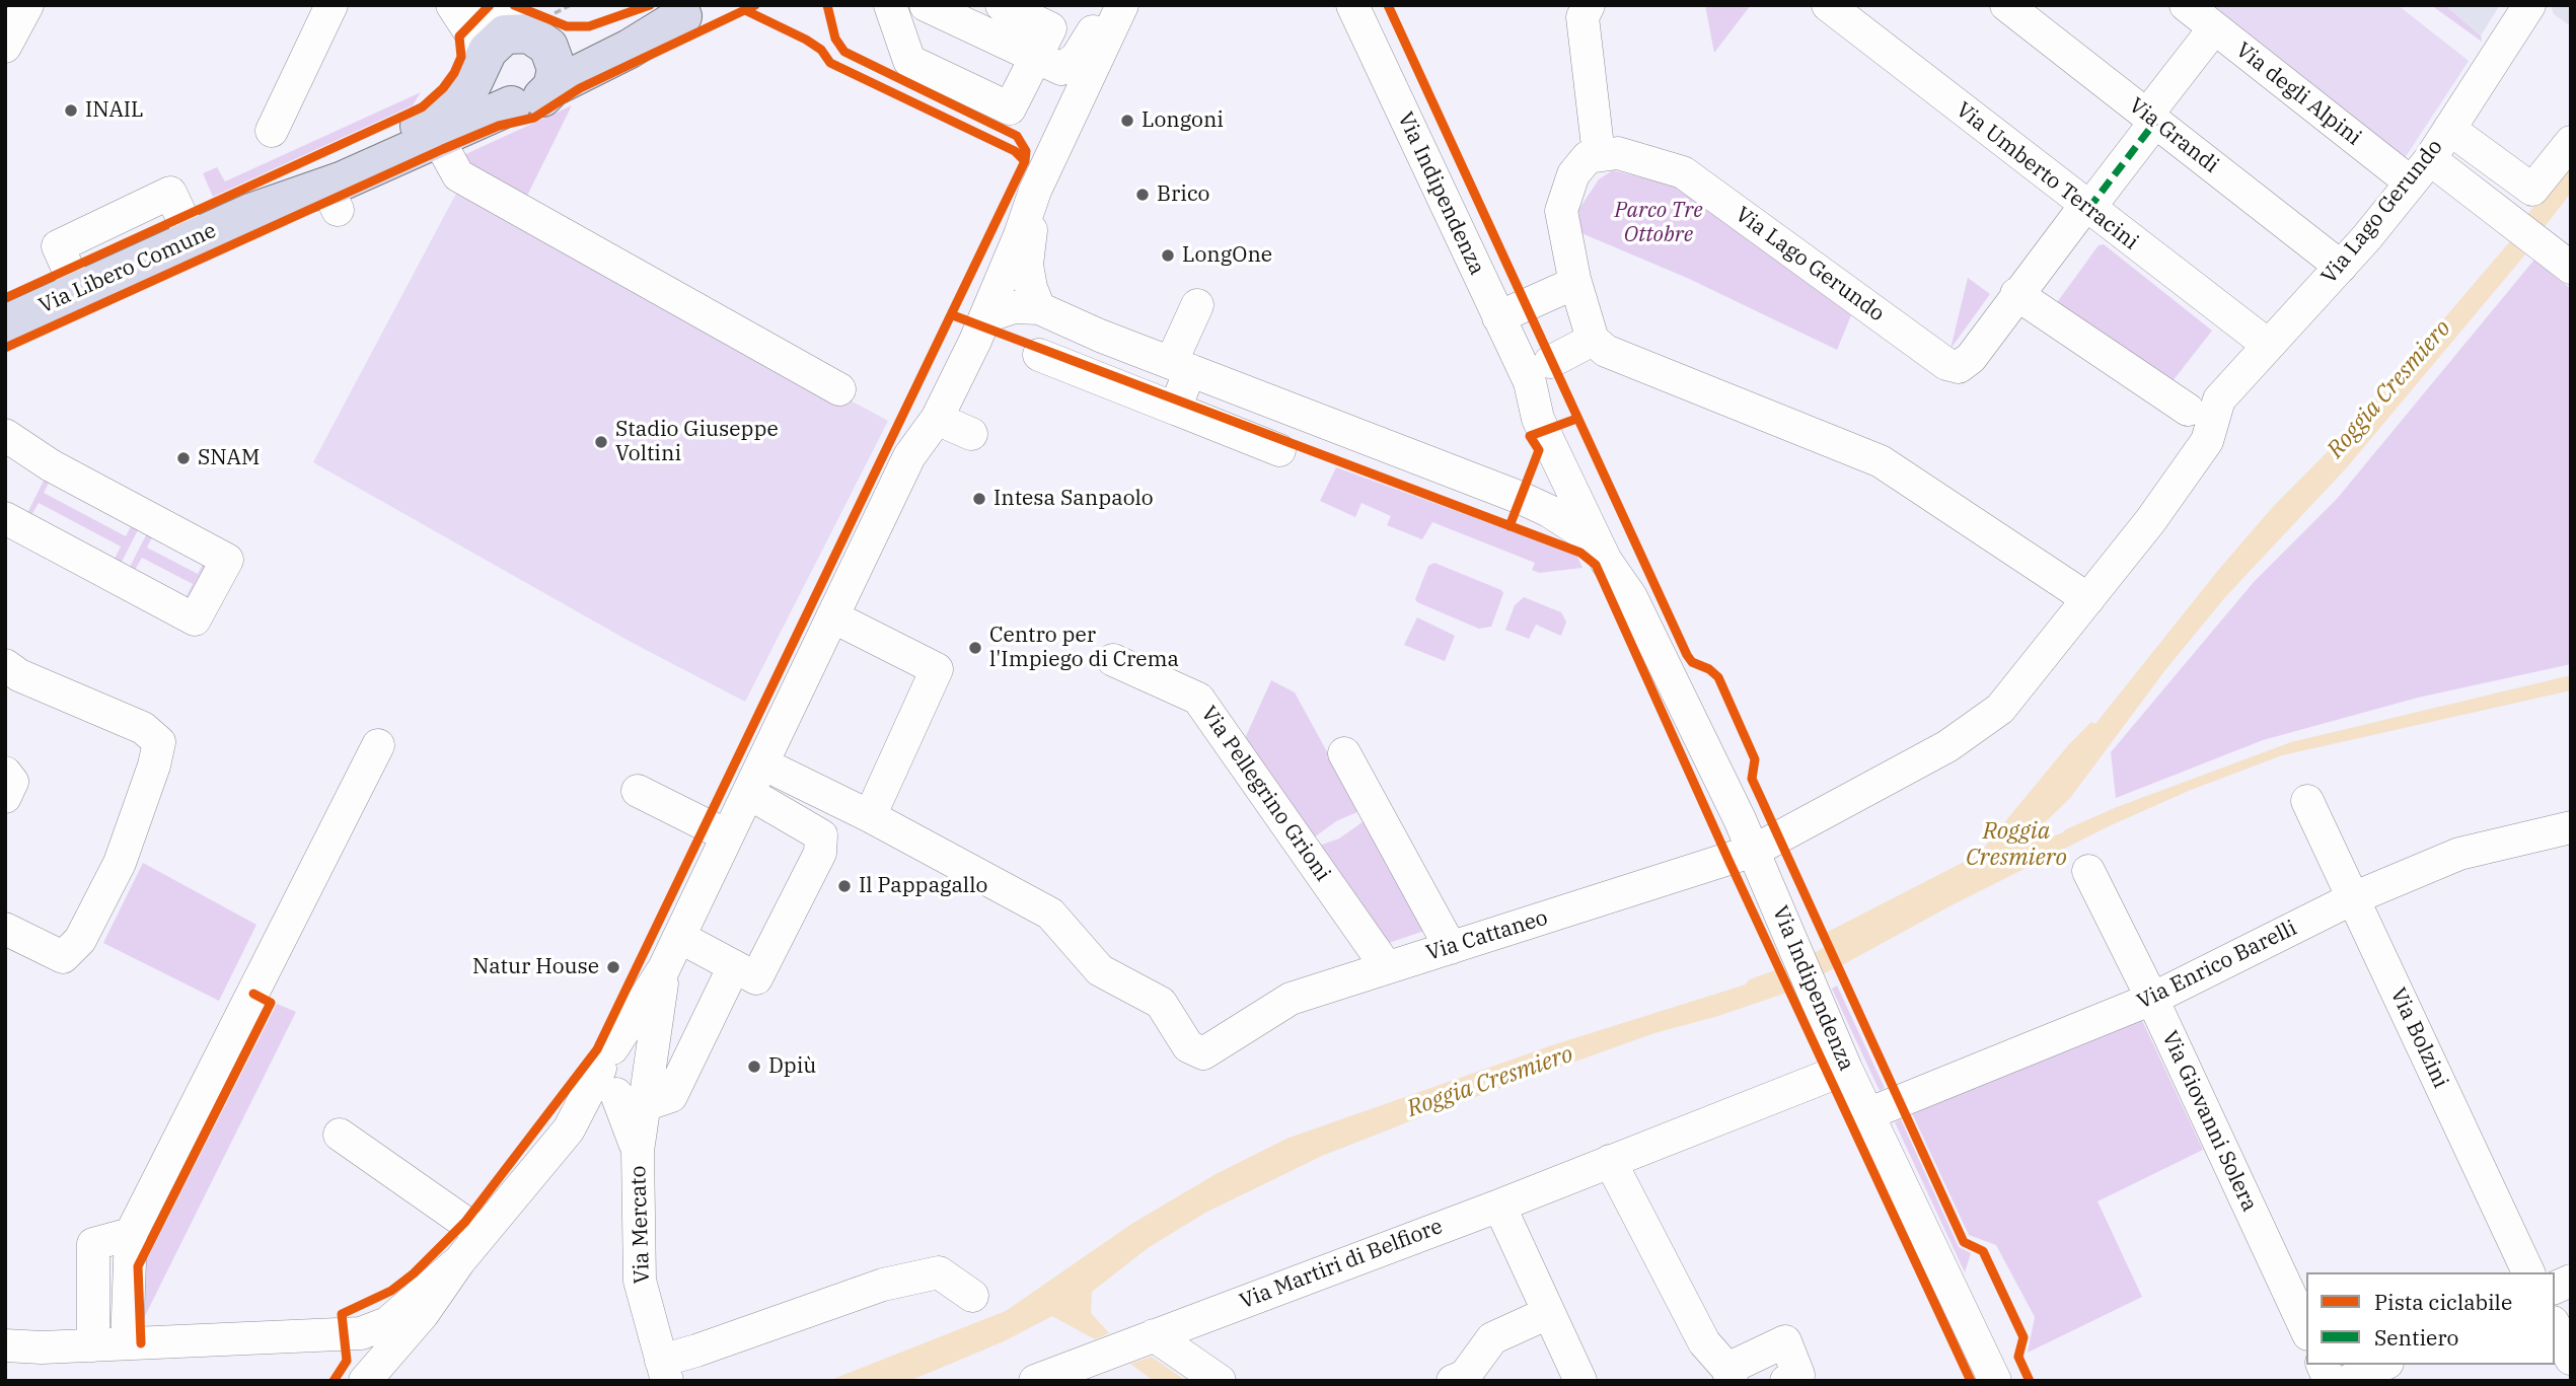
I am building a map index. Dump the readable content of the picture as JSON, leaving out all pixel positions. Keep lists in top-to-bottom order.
{
  "streets": {
    "main road": ["Via Libero Comune"],
    "street": [
      "Via degli Alpini",
      "Via Grandi",
      "Via Umberto Terracini",
      "Via Indipendenza",
      "Via Lago Gerundo",
      "Via Pellegrino Grioni",
      "Via Cattaneo",
      "Via Enrico Barelli",
      "Via Bolzini",
      "Via Giovanni Solera",
      "Via Mercato",
      "Via Martiri di Belfiore"
    ]
  },
  "crossings": [
    ["Via degli Alpini", "Via Lago Gerundo"],
    ["Via Grandi", "Via Lago Gerundo"],
    ["Via Umberto Terracini", "Via Lago Gerundo"],
    ["Via Indipendenza", "Via Lago Gerundo"],
    ["Via Indipendenza", "Via Cattaneo"],
    ["Via Indipendenza", "Via Enrico Barelli"],
    ["Via Indipendenza", "Via Martiri di Belfiore"],
    ["Via Lago Gerundo", "Via Cattaneo"],
    ["Via Pellegrino Grioni", "Via Cattaneo"],
    ["Via Enrico Barelli", "Via Bolzini"],
    ["Via Enrico Barelli", "Via Giovanni Solera"]
  ],
  "water": ["Roggia Cresmiero"],
  "parks": ["Parco Tre Ottobre"],
  "places": [
    "INAIL",
    "Longoni",
    "Brico",
    "LongOne",
    "Stadio Giuseppe Voltini",
    "SNAM",
    "Intesa Sanpaolo",
    "Centro per l'Impiego di Crema",
    "Il Pappagallo",
    "Natur House",
    "Dpiù"
  ],
  "legend": ["Pista ciclabile", "Sentiero"]
}
